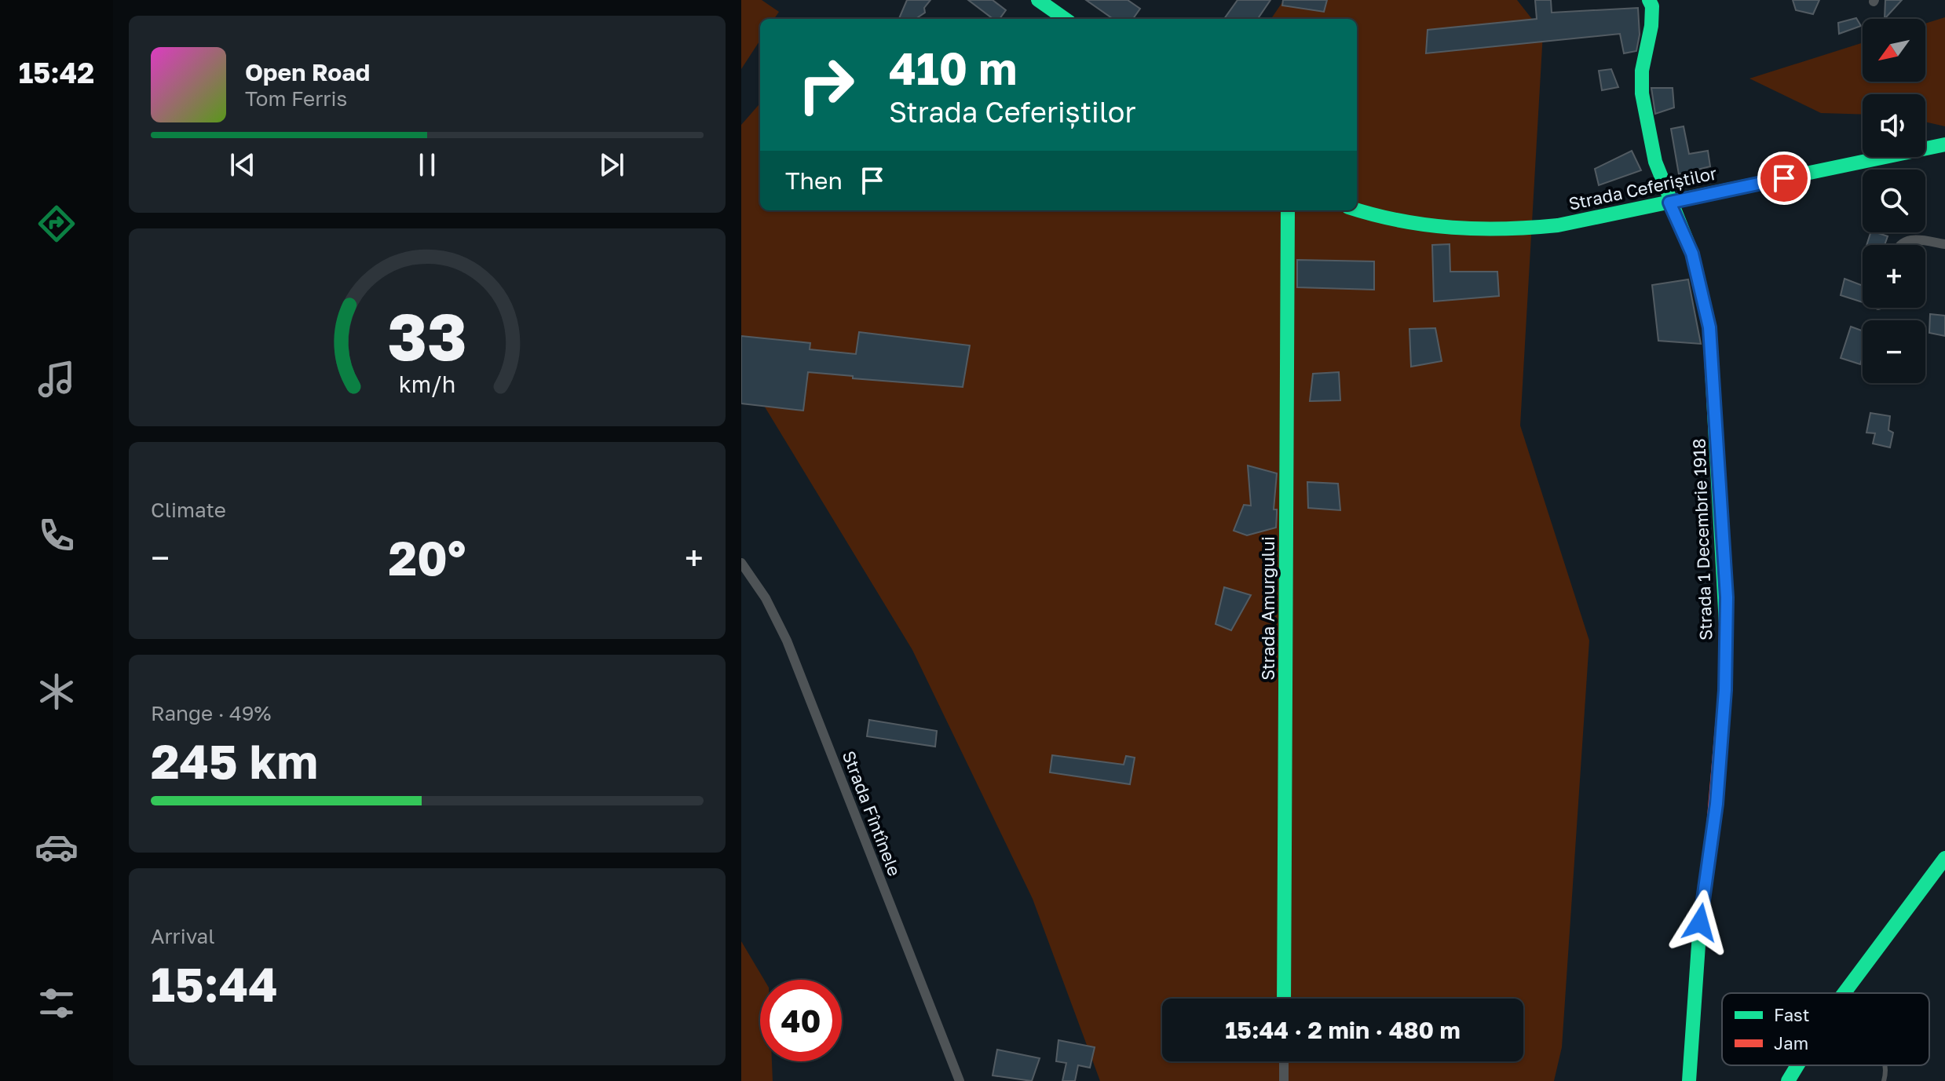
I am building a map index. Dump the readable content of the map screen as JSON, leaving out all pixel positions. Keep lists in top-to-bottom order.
{
  "streets": {
    "street": [
      "Strada Ceferiștilor",
      "Strada 1 Decembrie 1918",
      "Strada Amurgului",
      "Strada Fîntînele"
    ]
  },
  "crossings": [
    ["Strada Ceferiștilor", "Strada 1 Decembrie 1918"]
  ],
  "legend": ["Fast", "Jam"],
  "north": "bottom left",
  "page": {
    "tabs": "15:42",
    "map_buttons": ["+", "−"],
    "turn": ["410 m", "Strada Ceferiștilor"],
    "song": ["Open Road", "Tom Ferris"],
    "then": "Then",
    "tile": [
      "Climate",
      ["Range · 49%", "245 km"],
      ["Arrival", "15:44"]
    ],
    "heat": ["−", "20°", "+"],
    "limit": "40",
    "trip": "15:44 · 2 min · 480 m",
    "gauge": ["33", "km/h"]
  }
}
